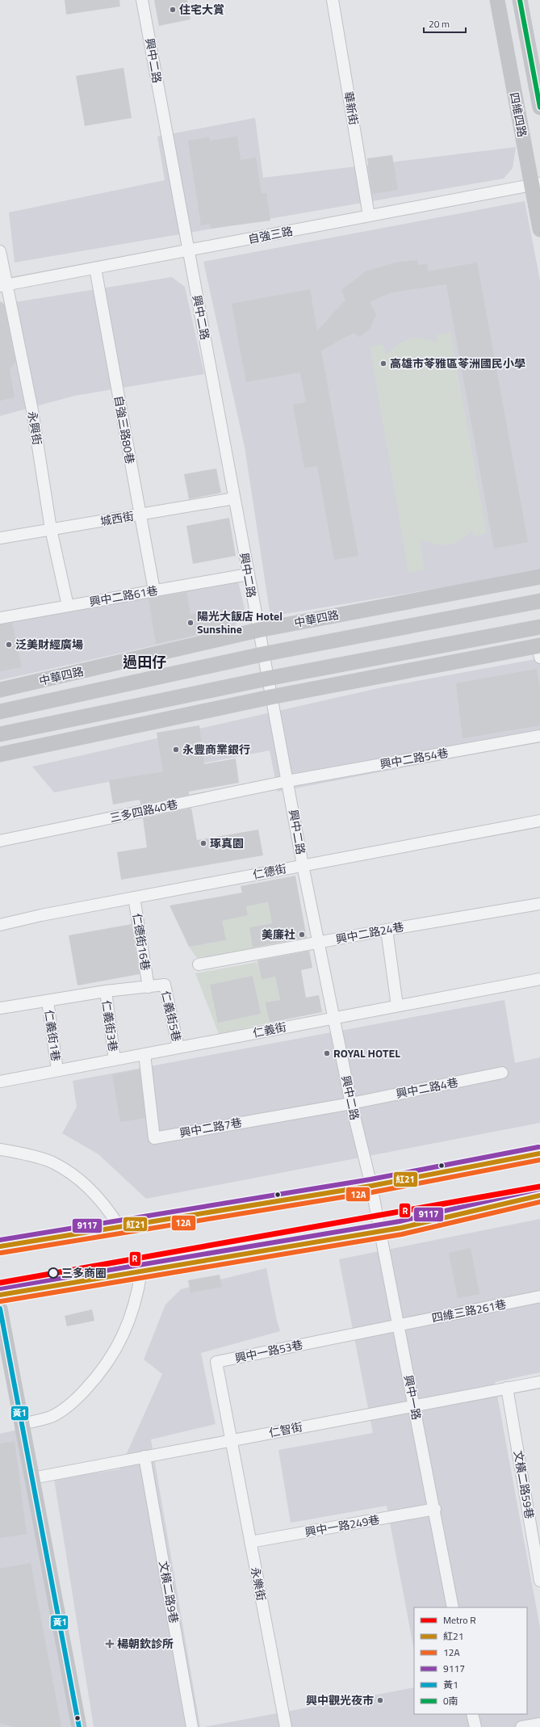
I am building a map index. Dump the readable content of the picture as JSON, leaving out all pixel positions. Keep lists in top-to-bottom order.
{
  "streets": {
    "street": [
      "興中二路",
      "華新街",
      "四維四路",
      "自強三路",
      "永興街",
      "自強三路80巷",
      "城西街",
      "興中二路61巷",
      "中華四路",
      "興中二路54巷",
      "三多四路40巷",
      "仁德街",
      "興中二路24巷",
      "仁德街16巷",
      "仁義街5巷",
      "仁義街3巷",
      "仁義街",
      "仁義街1巷",
      "興中二路4巷",
      "興中二路7巷",
      "四維三路261巷",
      "興中一路53巷",
      "興中一路",
      "仁智街",
      "文橫二路59巷",
      "興中一路249巷",
      "永樂街",
      "文橫二路9巷"
    ]
  },
  "crossings": [
    ["興中二路", "自強三路"],
    ["興中二路", "城西街"],
    ["興中二路", "興中二路61巷"],
    ["興中二路", "中華四路"],
    ["興中二路", "興中二路54巷"],
    ["興中二路", "三多四路40巷"],
    ["興中二路", "仁德街"],
    ["興中二路", "興中二路24巷"],
    ["興中二路", "仁義街"],
    ["興中二路", "興中二路4巷"],
    ["興中二路", "興中二路7巷"],
    ["興中二路", "興中一路"],
    ["華新街", "自強三路"],
    ["四維四路", "自強三路"],
    ["自強三路", "永興街"],
    ["自強三路", "自強三路80巷"],
    ["永興街", "城西街"],
    ["永興街", "興中二路61巷"],
    ["自強三路80巷", "城西街"],
    ["自強三路80巷", "興中二路61巷"],
    ["興中二路54巷", "三多四路40巷"],
    ["仁德街", "仁德街16巷"],
    ["仁德街16巷", "仁義街5巷"],
    ["仁義街5巷", "仁義街"],
    ["仁義街3巷", "仁義街"],
    ["仁義街", "仁義街1巷"],
    ["仁義街", "興中二路7巷"],
    ["興中二路4巷", "興中二路7巷"],
    ["四維三路261巷", "興中一路53巷"],
    ["四維三路261巷", "興中一路"],
    ["興中一路53巷", "興中一路"],
    ["興中一路53巷", "仁智街"],
    ["興中一路53巷", "永樂街"],
    ["興中一路", "仁智街"],
    ["興中一路", "興中一路249巷"],
    ["仁智街", "文橫二路59巷"],
    ["仁智街", "永樂街"],
    ["仁智街", "文橫二路9巷"],
    ["興中一路249巷", "永樂街"]
  ],
  "districts": ["過田仔"],
  "places": {
    "other": [
      "住宅大賞",
      "高雄市苓雅區苓洲國民小學",
      "陽光大飯店 Hotel Sunshine",
      "泛美財經廣場",
      "永豐商業銀行",
      "琢真園",
      "美廉社",
      "ROYAL HOTEL",
      "三多商圈",
      "興中觀光夜市"
    ],
    "health": ["楊朝欽診所"]
  },
  "lines": [
    "transit line 0南",
    "transit line 9117",
    "transit line 紅21",
    "transit line 12A",
    "metro line R",
    "transit line 黃1"
  ],
  "legend": [
    "Metro R",
    "紅21",
    "12A",
    "9117",
    "黃1",
    "0南"
  ],
  "scale_bar": "20 m"
}
